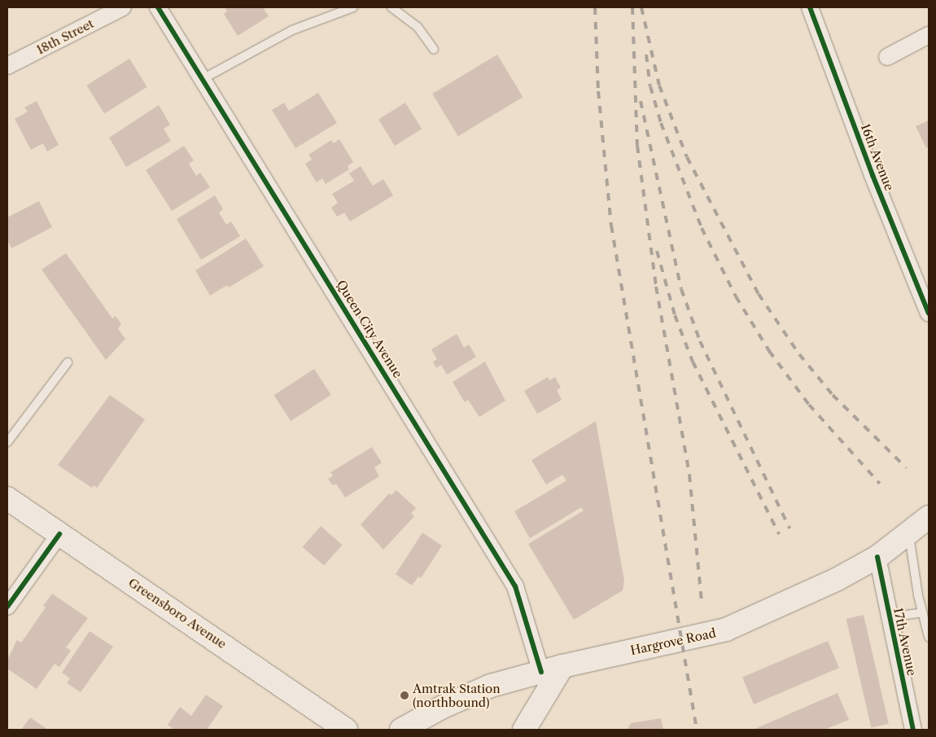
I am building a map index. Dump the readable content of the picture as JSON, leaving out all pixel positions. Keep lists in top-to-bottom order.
{
  "streets": {
    "main road": ["Greensboro Avenue", "Hargrove Road"],
    "street": [
      "18th Street",
      "16th Avenue",
      "Queen City Avenue",
      "17th Avenue"
    ]
  },
  "crossings": [
    ["Queen City Avenue", "Hargrove Road"],
    ["Hargrove Road", "17th Avenue"]
  ],
  "places": ["Amtrak Station (northbound)"]
}
